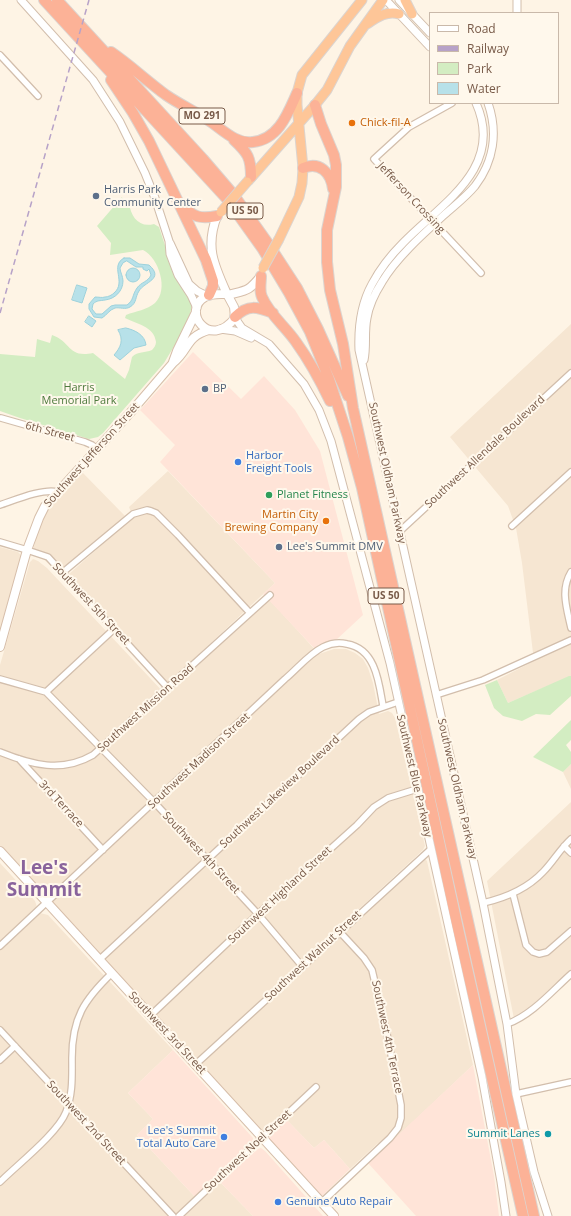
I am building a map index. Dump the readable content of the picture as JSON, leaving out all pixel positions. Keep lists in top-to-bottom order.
{
  "streets": {
    "highway": ["MO 291", "US 50"],
    "main road": ["Southwest Jefferson Street", "Southwest 3rd Street"],
    "street": [
      "Jefferson Crossing",
      "6th Street",
      "Southwest Allendale Boulevard",
      "Southwest Oldham Parkway",
      "Southwest 5th Street",
      "Southwest Mission Road",
      "Southwest Madison Street",
      "Southwest Blue Parkway",
      "Southwest Lakeview Boulevard",
      "3rd Terrace",
      "Southwest 4th Street",
      "Southwest Highland Street",
      "Southwest Walnut Street",
      "Southwest 4th Terrace",
      "Southwest 2nd Street",
      "Southwest Noel Street"
    ]
  },
  "crossings": [
    ["MO 291", "US 50"],
    ["Jefferson Crossing", "Southwest Oldham Parkway"],
    ["6th Street", "Southwest Jefferson Street"],
    ["Southwest Allendale Boulevard", "Southwest Oldham Parkway"],
    ["Southwest Jefferson Street", "Southwest 5th Street"],
    ["Southwest Jefferson Street", "Southwest Blue Parkway"],
    ["Southwest 5th Street", "Southwest Mission Road"],
    ["Southwest Mission Road", "3rd Terrace"],
    ["Southwest Mission Road", "Southwest 4th Street"],
    ["Southwest Madison Street", "Southwest Lakeview Boulevard"],
    ["Southwest Madison Street", "3rd Terrace"],
    ["Southwest Madison Street", "Southwest 4th Street"],
    ["Southwest Madison Street", "Southwest 3rd Street"],
    ["Southwest Blue Parkway", "Southwest Lakeview Boulevard"],
    ["Southwest Blue Parkway", "Southwest Highland Street"],
    ["Southwest Blue Parkway", "Southwest Walnut Street"],
    ["Southwest Lakeview Boulevard", "Southwest 4th Street"],
    ["Southwest Lakeview Boulevard", "Southwest 3rd Street"],
    ["Southwest 4th Street", "Southwest Highland Street"],
    ["Southwest 4th Street", "Southwest Walnut Street"],
    ["Southwest Highland Street", "Southwest 3rd Street"],
    ["Southwest Walnut Street", "Southwest 3rd Street"],
    ["Southwest Walnut Street", "Southwest 4th Terrace"],
    ["Southwest 3rd Street", "Southwest 4th Terrace"],
    ["Southwest 3rd Street", "Southwest Noel Street"]
  ],
  "districts": ["Lee's Summit"],
  "parks": ["Harris Memorial Park"],
  "places": [
    "Chick-fil-A",
    "Harris Park Community Center",
    "BP",
    "Harbor Freight Tools",
    "Planet Fitness",
    "Martin City Brewing Company",
    "Lee's Summit DMV",
    "Summit Lanes",
    "Lee's Summit Total Auto Care",
    "Genuine Auto Repair"
  ],
  "legend": [
    "Road",
    "Railway",
    "Park",
    "Water"
  ]
}
